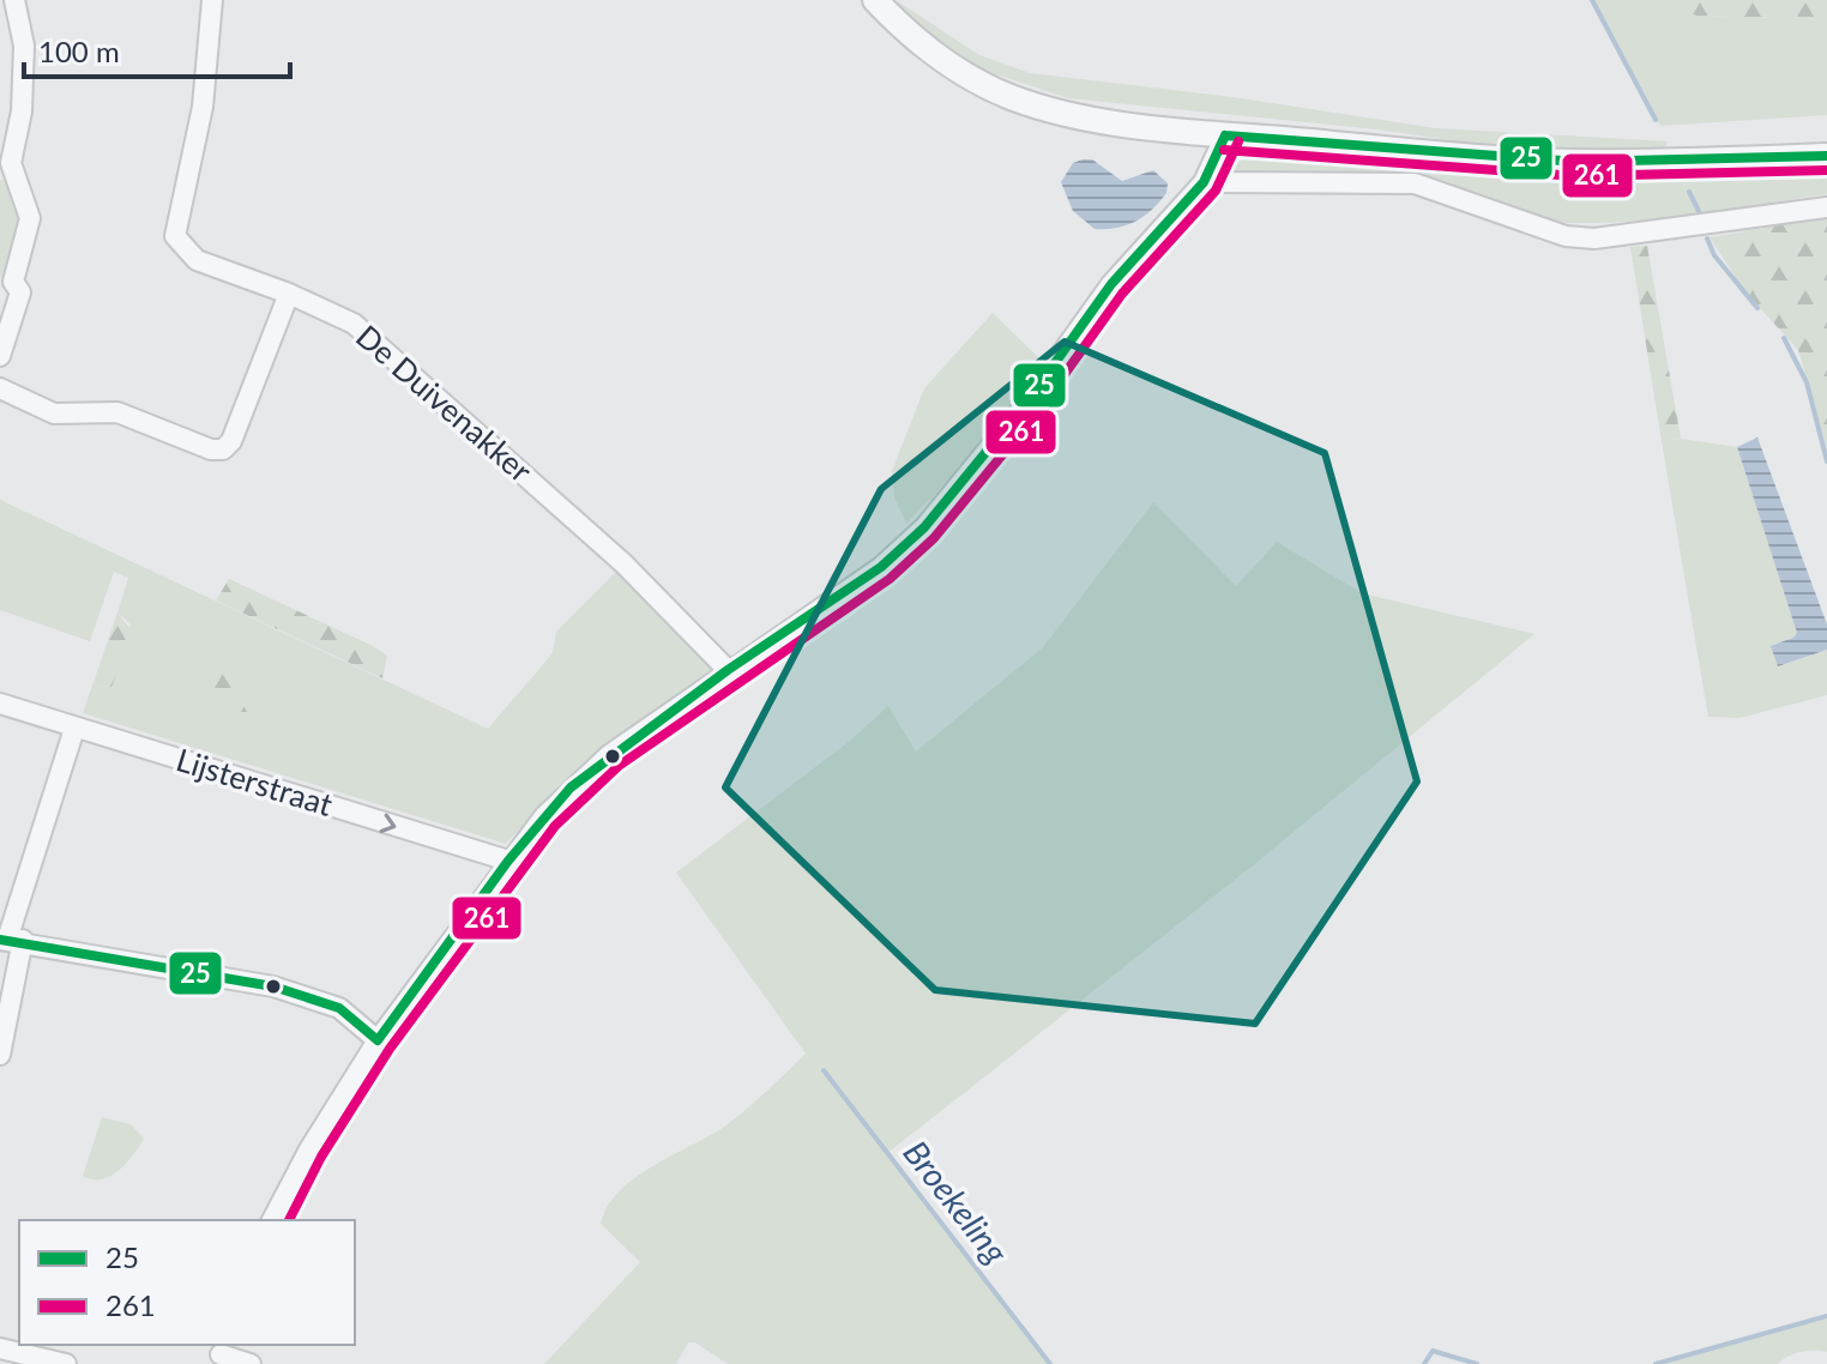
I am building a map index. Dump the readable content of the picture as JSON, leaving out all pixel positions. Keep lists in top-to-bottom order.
{
  "streets": {
    "street": ["De Duivenakker", "Lijsterstraat"]
  },
  "one_way": ["Lijsterstraat"],
  "water": ["Broekeling"],
  "lines": ["transit line 25", "transit line 261"],
  "legend": ["25", "261"],
  "scale_bar": "100 m"
}
